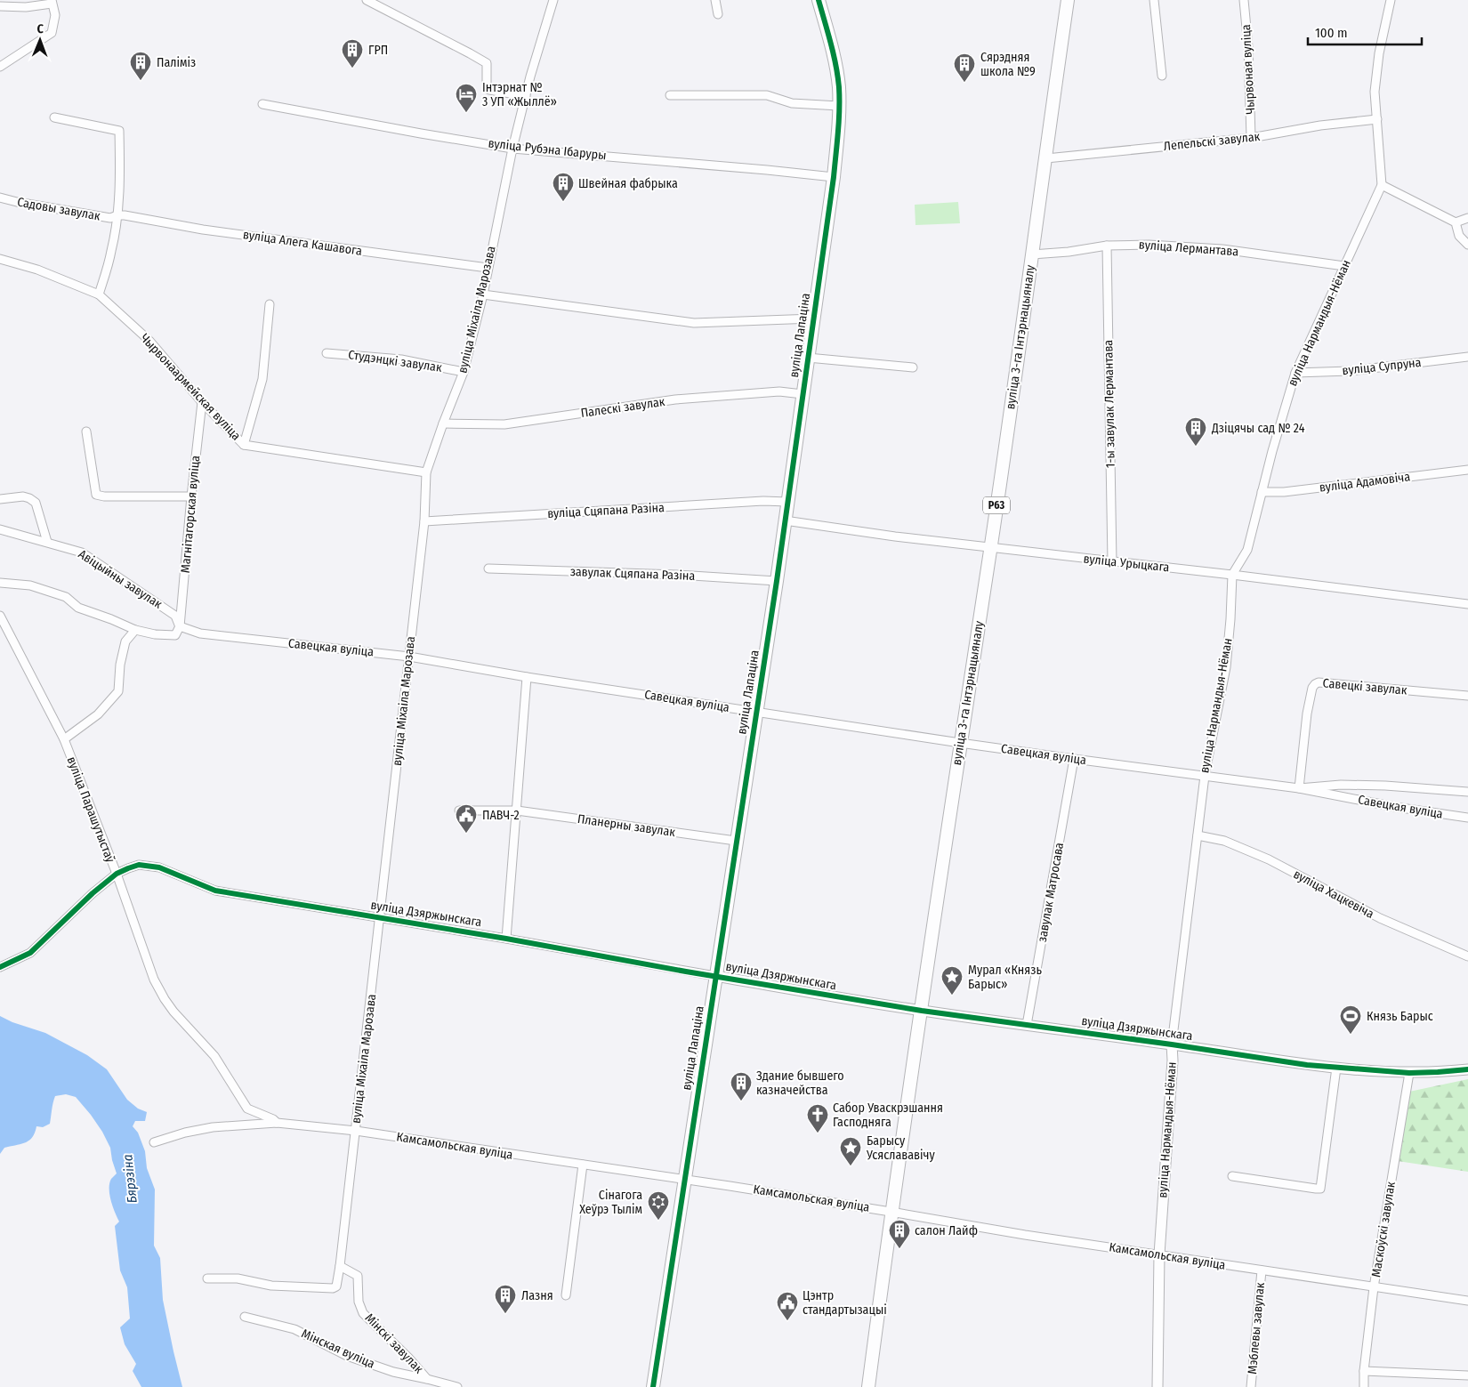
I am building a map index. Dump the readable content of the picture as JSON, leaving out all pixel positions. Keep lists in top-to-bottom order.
{
  "streets": {
    "main road": ["вуліца Лапаціна", "вуліца 3-га Інтэрнацыяналу", "Р63"],
    "street": [
      "Чырвоная вуліца",
      "Лепельскі завулак",
      "вуліца Рубэна Ібаруры",
      "Садовы завулак",
      "вуліца Алега Кашавога",
      "вуліца Лермантава",
      "вуліца Міхаіла Марозава",
      "вуліца Нармандыя-Нёман",
      "Студэнцкі завулак",
      "вуліца Супруна",
      "Чырвонаармейская вуліца",
      "1-ы завулак Лермантава",
      "Палескі завулак",
      "вуліца Адамовіча",
      "вуліца Сцяпана Разіна",
      "Магнітагорская вуліца",
      "вуліца Урыцкага",
      "завулак Сцяпана Разіна",
      "Авіцыйны завулак",
      "Савецкая вуліца",
      "Савецкі завулак",
      "вуліца Парашутыстаў",
      "Планерны завулак",
      "завулак Матросава",
      "вуліца Хацкевіча",
      "вуліца Дзяржынскага",
      "Камсамольская вуліца",
      "Маскоўскі завулак",
      "Мэблевы завулак",
      "Мінскі завулак",
      "Мінская вуліца"
    ]
  },
  "crossings": [
    ["Чырвоная вуліца", "Лепельскі завулак"],
    ["Лепельскі завулак", "вуліца Нармандыя-Нёман"],
    ["Лепельскі завулак", "вуліца 3-га Інтэрнацыяналу"],
    ["вуліца Рубэна Ібаруры", "вуліца Міхаіла Марозава"],
    ["вуліца Рубэна Ібаруры", "вуліца Лапаціна"],
    ["Садовы завулак", "вуліца Алега Кашавога"],
    ["вуліца Алега Кашавога", "вуліца Міхаіла Марозава"],
    ["вуліца Лермантава", "вуліца Нармандыя-Нёман"],
    ["вуліца Лермантава", "вуліца 3-га Інтэрнацыяналу"],
    ["вуліца Лермантава", "1-ы завулак Лермантава"],
    ["вуліца Міхаіла Марозава", "Студэнцкі завулак"],
    ["вуліца Міхаіла Марозава", "Чырвонаармейская вуліца"],
    ["вуліца Міхаіла Марозава", "Палескі завулак"],
    ["вуліца Міхаіла Марозава", "вуліца Сцяпана Разіна"],
    ["вуліца Міхаіла Марозава", "Савецкая вуліца"],
    ["вуліца Міхаіла Марозава", "вуліца Дзяржынскага"],
    ["вуліца Міхаіла Марозава", "Камсамольская вуліца"],
    ["вуліца Міхаіла Марозава", "Мінскі завулак"],
    ["вуліца Нармандыя-Нёман", "вуліца Супруна"],
    ["вуліца Нармандыя-Нёман", "вуліца Адамовіча"],
    ["вуліца Нармандыя-Нёман", "вуліца Урыцкага"],
    ["вуліца Нармандыя-Нёман", "Савецкая вуліца"],
    ["вуліца Нармандыя-Нёман", "вуліца Хацкевіча"],
    ["вуліца Нармандыя-Нёман", "вуліца Дзяржынскага"],
    ["вуліца Нармандыя-Нёман", "Камсамольская вуліца"],
    ["вуліца Лапаціна", "Палескі завулак"],
    ["вуліца Лапаціна", "вуліца Сцяпана Разіна"],
    ["вуліца Лапаціна", "вуліца Урыцкага"],
    ["вуліца Лапаціна", "завулак Сцяпана Разіна"],
    ["вуліца Лапаціна", "Савецкая вуліца"],
    ["вуліца Лапаціна", "Планерны завулак"],
    ["вуліца Лапаціна", "вуліца Дзяржынскага"],
    ["вуліца Лапаціна", "Камсамольская вуліца"],
    ["вуліца 3-га Інтэрнацыяналу", "вуліца Урыцкага"],
    ["вуліца 3-га Інтэрнацыяналу", "Савецкая вуліца"],
    ["вуліца 3-га Інтэрнацыяналу", "вуліца Дзяржынскага"],
    ["вуліца 3-га Інтэрнацыяналу", "Камсамольская вуліца"],
    ["Чырвонаармейская вуліца", "Магнітагорская вуліца"],
    ["1-ы завулак Лермантава", "вуліца Урыцкага"],
    ["Магнітагорская вуліца", "Авіцыйны завулак"],
    ["Магнітагорская вуліца", "Савецкая вуліца"],
    ["Авіцыйны завулак", "Савецкая вуліца"],
    ["Савецкая вуліца", "Савецкі завулак"],
    ["Савецкая вуліца", "завулак Матросава"],
    ["вуліца Парашутыстаў", "вуліца Дзяржынскага"],
    ["вуліца Парашутыстаў", "Камсамольская вуліца"],
    ["завулак Матросава", "вуліца Дзяржынскага"],
    ["вуліца Дзяржынскага", "Маскоўскі завулак"],
    ["Камсамольская вуліца", "Маскоўскі завулак"],
    ["Камсамольская вуліца", "Мэблевы завулак"],
    ["Мінскі завулак", "Мінская вуліца"]
  ],
  "water": ["Бярэзіна"],
  "places": {
    "building": [
      "ГРП",
      "Паліміз",
      "Сярэдняя школа №9",
      "Швейная фабрыка",
      "Дзіцячы сад № 24",
      "Здание бывшего казначейства",
      "салон Лайф",
      "Лазня"
    ],
    "hotel": ["Інтэрнат № 3 УП «Жыллё»"],
    "public building": ["ПАВЧ-2", "Цэнтр стандартызацыі"],
    "place": ["Мурал «Князь Барыс»", "Барысу Усяслававічу"],
    "sports": ["Князь Барыс"],
    "church": ["Сабор Уваскрэшання Гасподняга"],
    "synagogue": ["Сінагога Хеўрэ Тылім"]
  },
  "scale_bar": "100 m",
  "north": "top"
}
